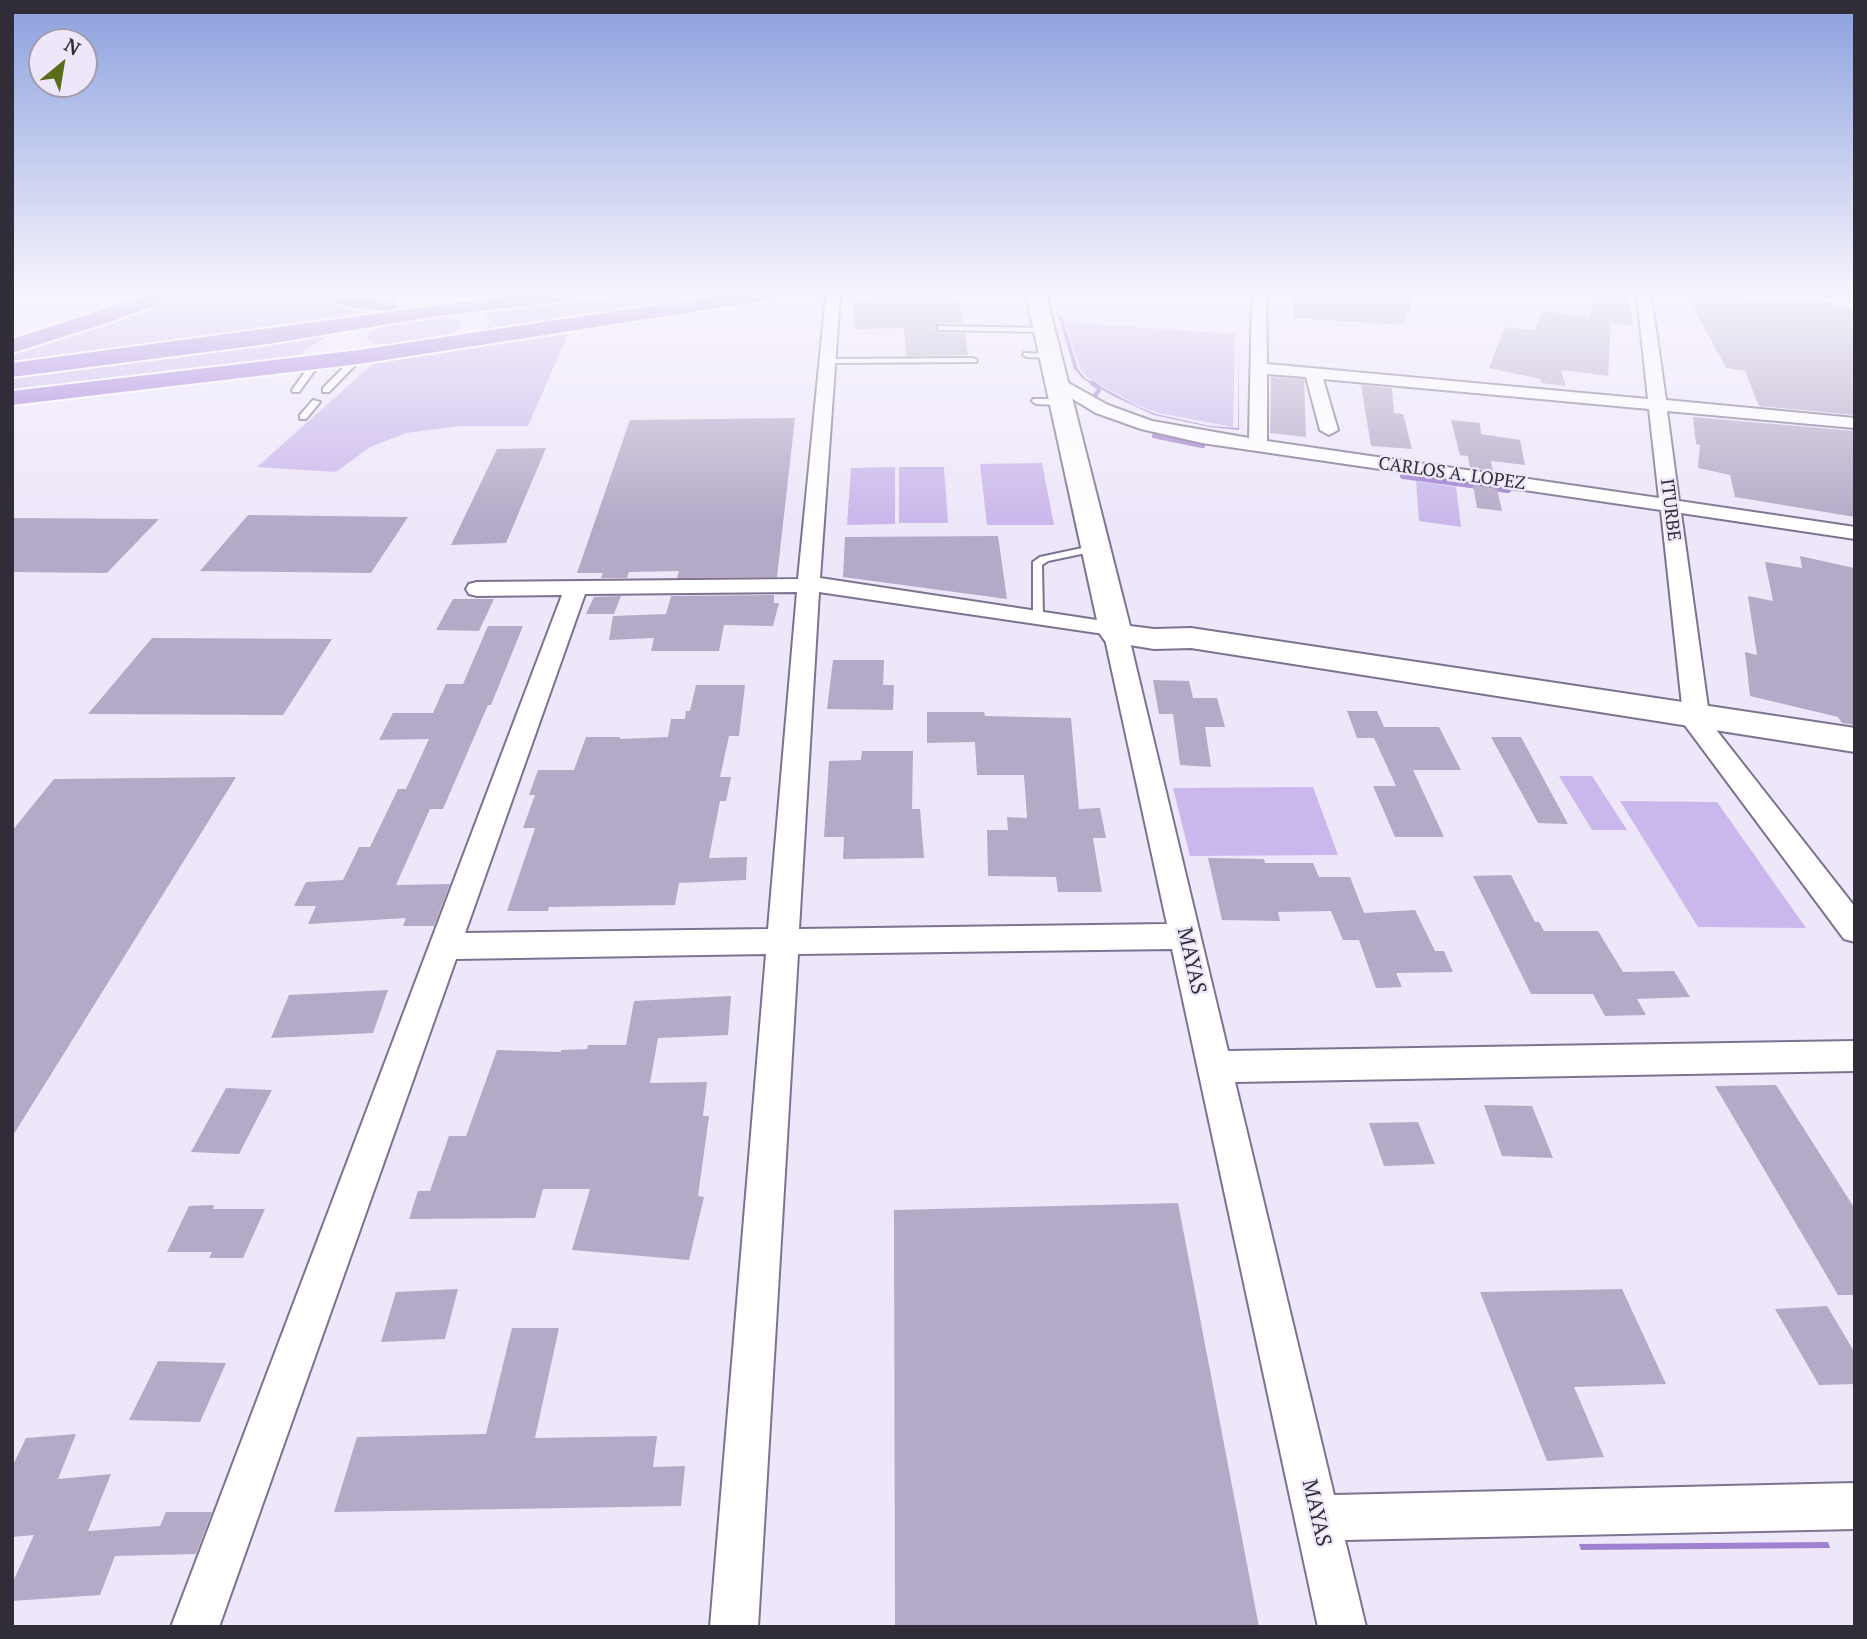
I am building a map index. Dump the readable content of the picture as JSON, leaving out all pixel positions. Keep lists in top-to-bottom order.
{
  "streets": {
    "street": ["CARLOS A. LOPEZ", "ITURBE", "MAYAS"]
  },
  "crossings": [
    ["CARLOS A. LOPEZ", "ITURBE"],
    ["CARLOS A. LOPEZ", "MAYAS"]
  ],
  "north": "top right"
}
